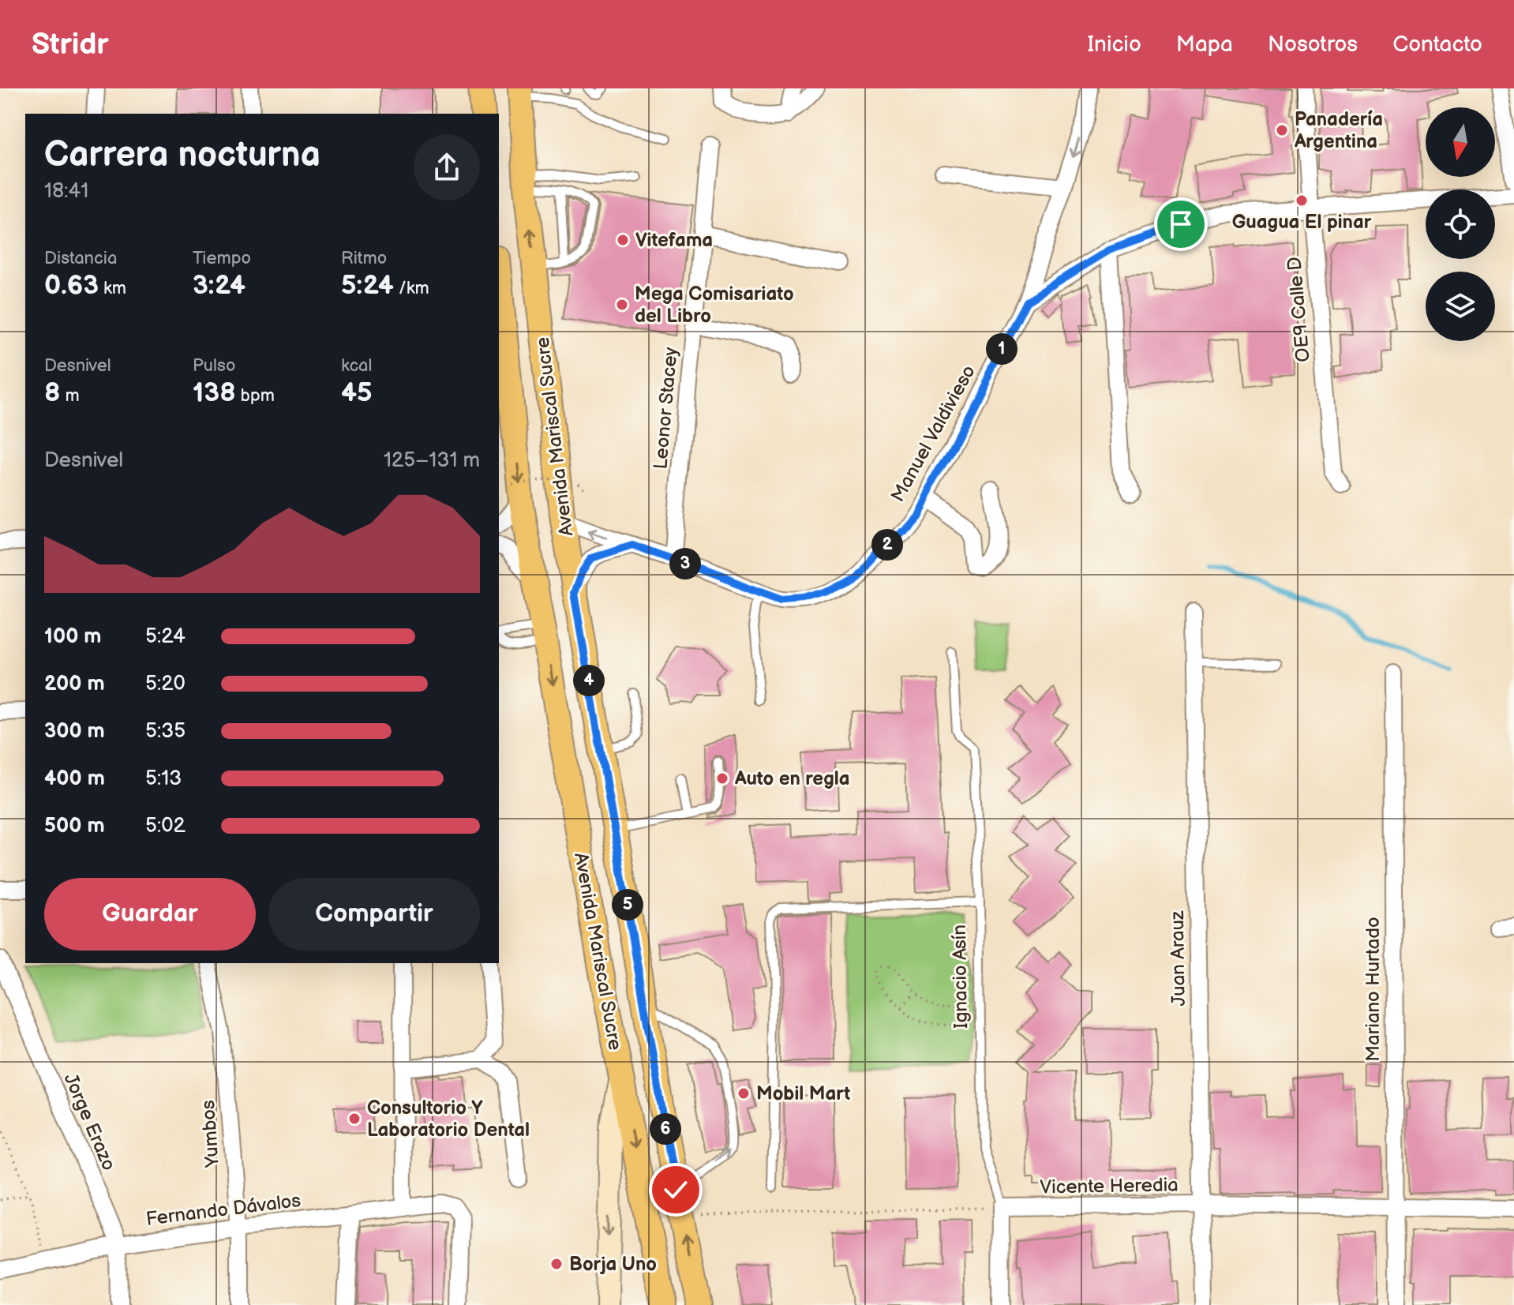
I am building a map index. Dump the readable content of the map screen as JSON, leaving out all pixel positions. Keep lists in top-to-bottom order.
{
  "streets": {
    "main road": ["Avenida Mariscal Sucre"],
    "street": [
      "OE9 Calle D",
      "Leonor Stacey",
      "Manuel Valdivieso",
      "Juan Arauz",
      "Ignacio Asín",
      "Mariano Hurtado",
      "Jorge Erazo",
      "Yumbos",
      "Vicente Heredia",
      "Fernando Dávalos"
    ]
  },
  "crossings": [
    ["Leonor Stacey", "Manuel Valdivieso"],
    ["Manuel Valdivieso", "Avenida Mariscal Sucre"],
    ["Juan Arauz", "Vicente Heredia"],
    ["Ignacio Asín", "Vicente Heredia"],
    ["Mariano Hurtado", "Vicente Heredia"],
    ["Jorge Erazo", "Fernando Dávalos"],
    ["Yumbos", "Fernando Dávalos"]
  ],
  "places": [
    "Panadería Argentina",
    "Guagua El pinar",
    "Vitefama",
    "Mega Comisariato del Libro",
    "Auto en regla",
    "Mobil Mart",
    "Consultorio Y Laboratorio Dental",
    "Borja Uno"
  ],
  "north": "bottom",
  "page": {
    "header": "Stridr",
    "nav": [
      "Inicio",
      "Mapa",
      "Nosotros",
      "Contacto"
    ],
    "heading": ["Carrera nocturna", "18:41"],
    "stats": [
      ["Distancia", "0.63 km"],
      ["Tiempo", "3:24"],
      ["Ritmo", "5:24 /km"],
      ["Desnivel", "8 m"],
      ["Pulso", "138 bpm"],
      ["kcal", "45"]
    ],
    "pins": [
      "1",
      "2",
      "3",
      "4",
      "5",
      "6"
    ],
    "chart": ["Desnivel", "125–131 m"],
    "list": [
      {
        "name": "100 m",
        "note": "5:24"
      },
      {
        "name": "200 m",
        "note": "5:20"
      },
      {
        "name": "300 m",
        "note": "5:35"
      },
      {
        "name": "400 m",
        "note": "5:13"
      },
      {
        "name": "500 m",
        "note": "5:02"
      }
    ],
    "buttons": ["Guardar", "Compartir"]
  }
}
